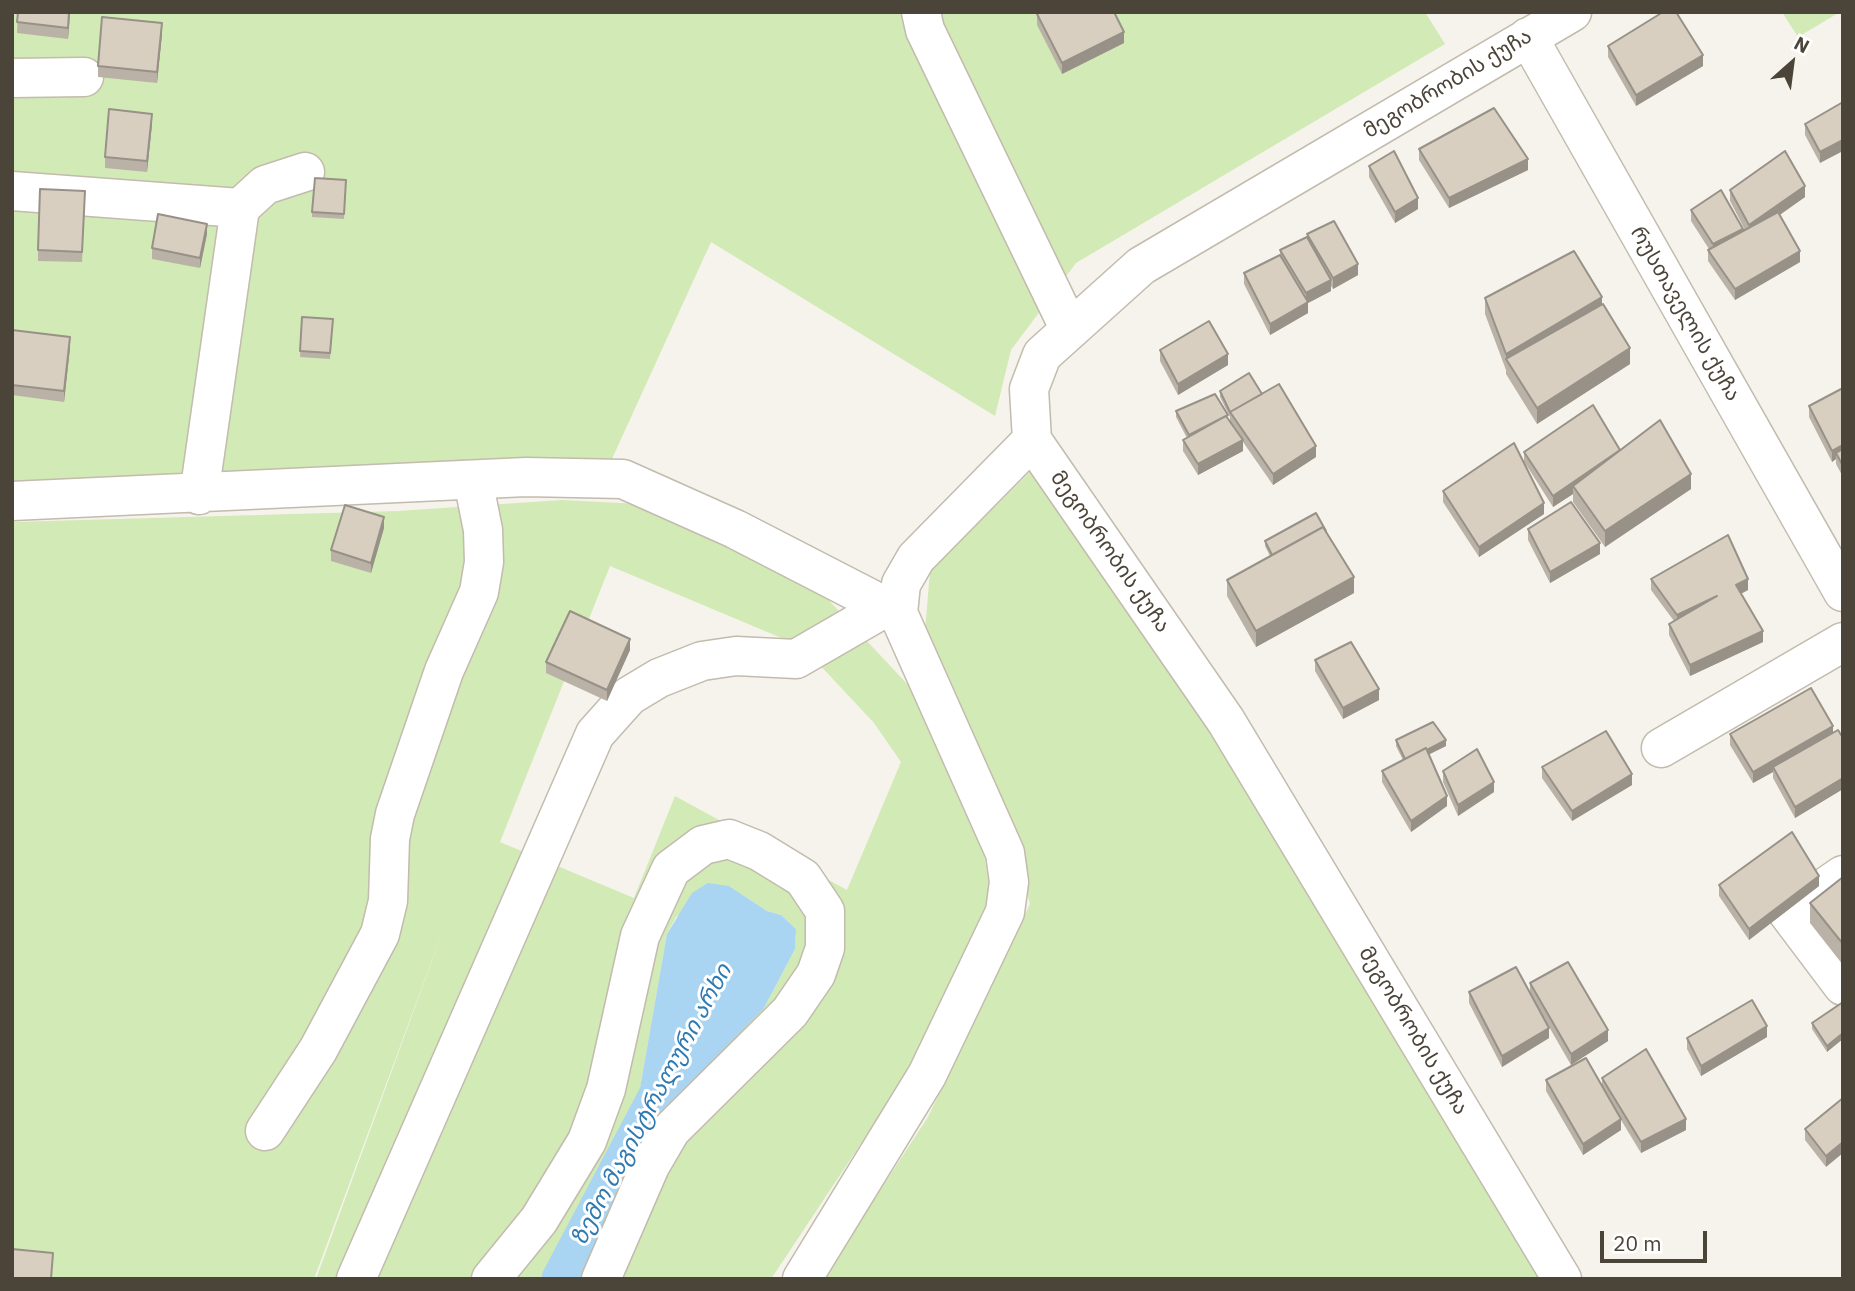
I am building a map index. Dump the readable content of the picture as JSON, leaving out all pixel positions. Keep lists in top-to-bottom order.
{
  "streets": {
    "street": ["მეგობრობის ქუჩა", "რუსთაველის ქუჩა"]
  },
  "crossings": [
    ["მეგობრობის ქუჩა", "რუსთაველის ქუჩა"]
  ],
  "water": ["ზემო მაგისტრალური არხი"],
  "scale_bar": "20 m",
  "north": "top right"
}
